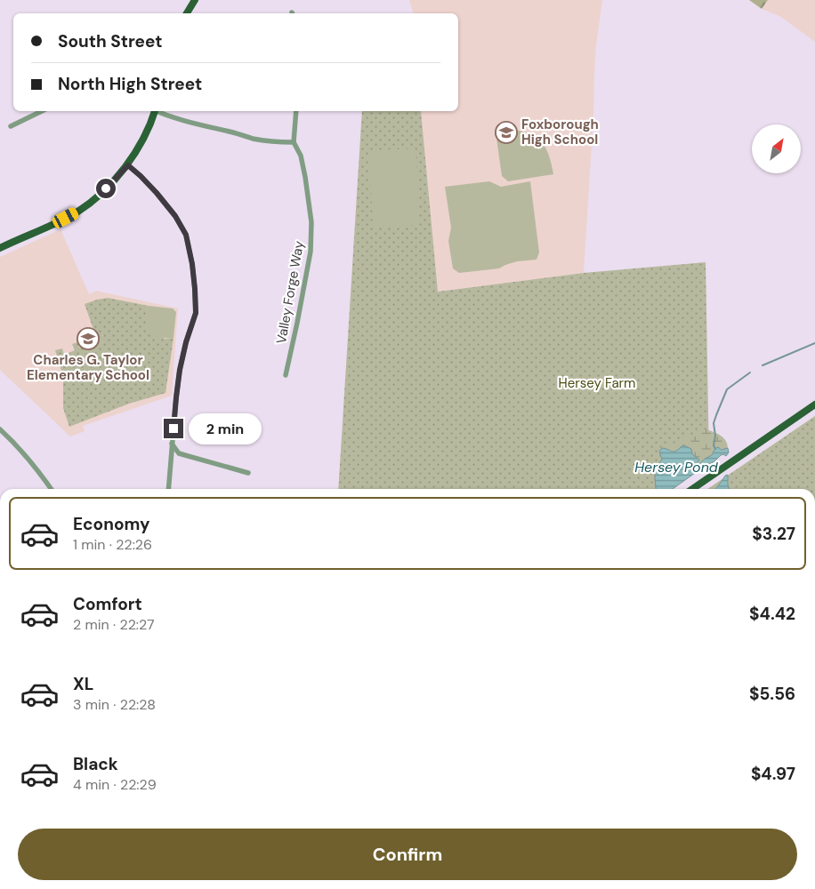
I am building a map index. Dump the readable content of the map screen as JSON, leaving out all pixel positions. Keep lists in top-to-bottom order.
{
  "streets": {
    "street": ["Valley Forge Way"]
  },
  "water": ["Hersey Pond"],
  "parks": ["Hersey Farm"],
  "places": {
    "school or university": ["Foxborough High School", "Charles G. Taylor Elementary School"]
  },
  "north": "top right",
  "page": {
    "banner": ["South Street", "North High Street"],
    "bubble": "2 min",
    "list": [
      {
        "name": "Economy",
        "note": "1 min · 22:26",
        "value": "$3.27"
      },
      {
        "name": "Comfort",
        "note": "2 min · 22:27",
        "value": "$4.42"
      },
      {
        "name": "XL",
        "note": "3 min · 22:28",
        "value": "$5.56"
      },
      {
        "name": "Black",
        "note": "4 min · 22:29",
        "value": "$4.97"
      }
    ],
    "buttons": "Confirm"
  }
}
